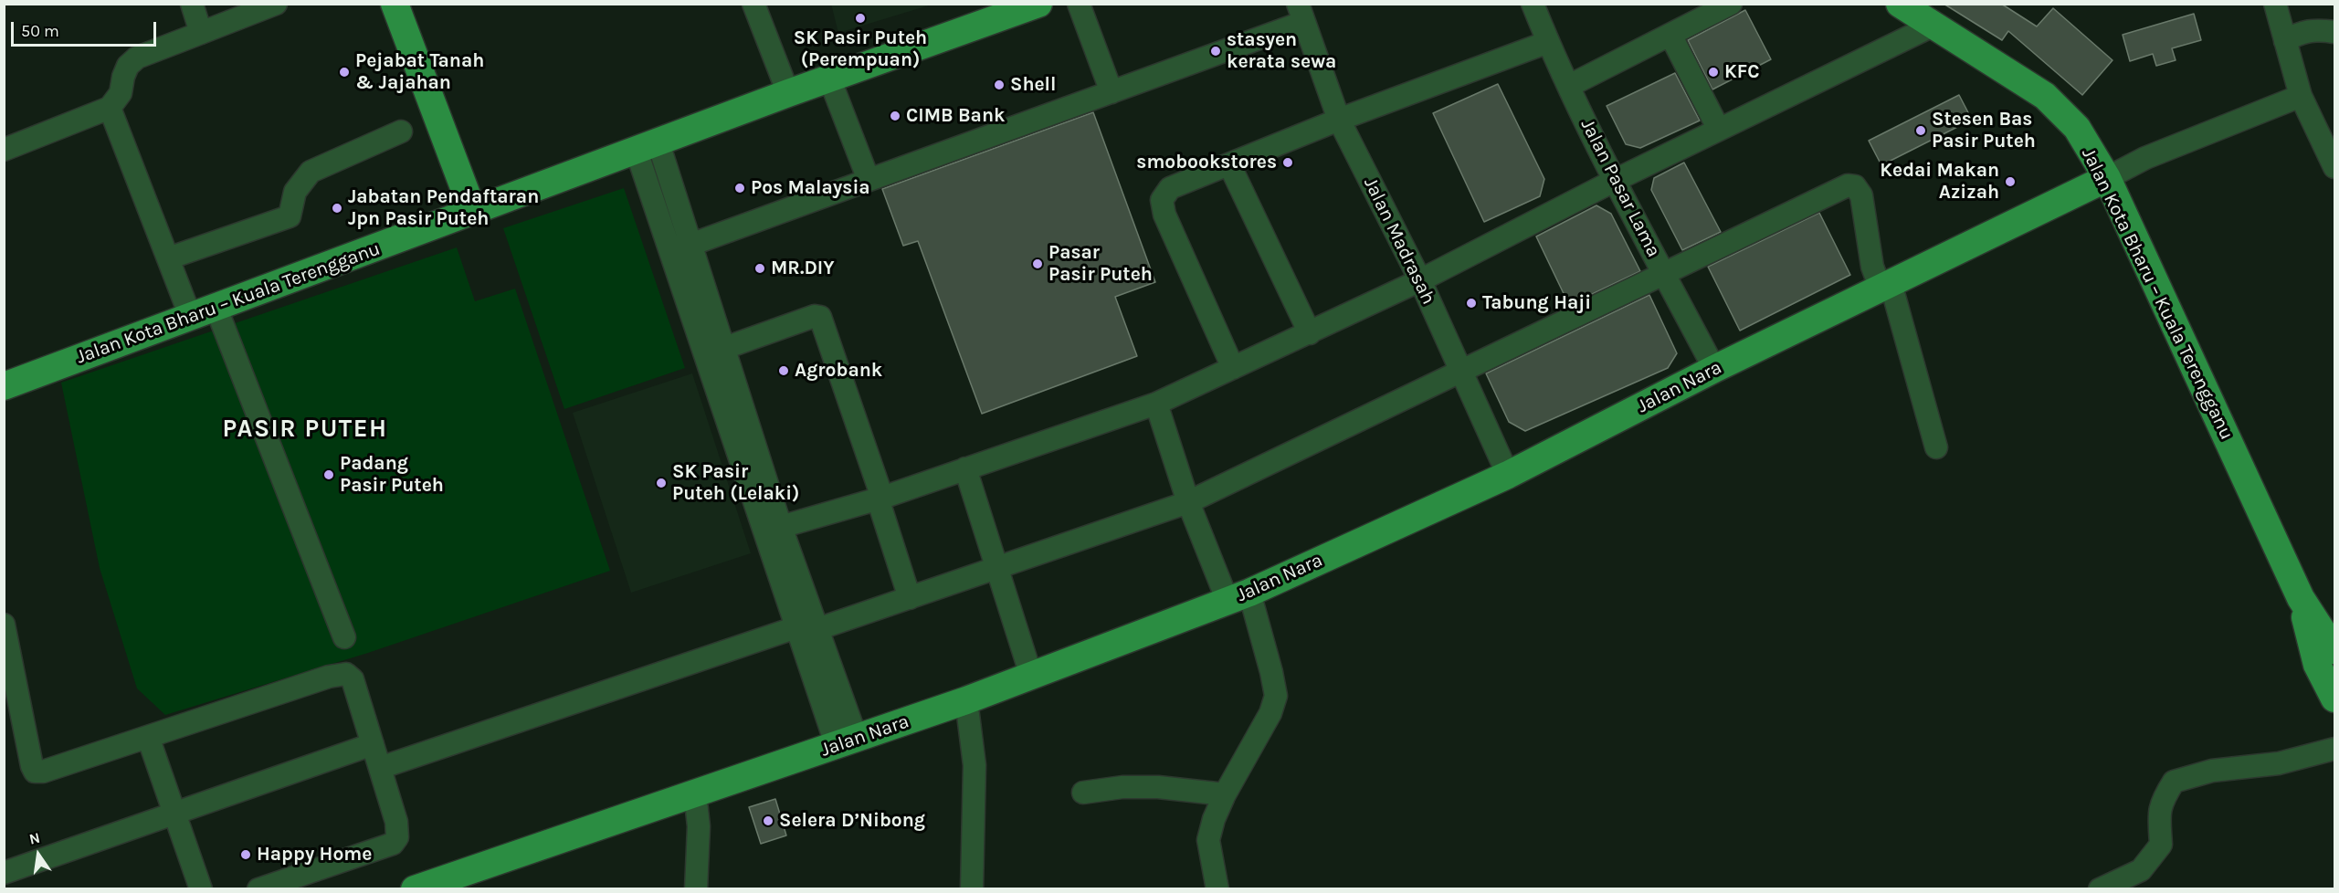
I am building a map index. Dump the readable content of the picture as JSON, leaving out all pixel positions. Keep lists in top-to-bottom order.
{
  "streets": {
    "main road": ["Jalan Kota Bharu – Kuala Terengganu", "Jalan Nara"],
    "street": ["Jalan Pasar Lama", "Jalan Madrasah"]
  },
  "crossings": [
    ["Jalan Pasar Lama", "Jalan Nara"],
    ["Jalan Madrasah", "Jalan Nara"],
    ["Jalan Kota Bharu – Kuala Terengganu", "Jalan Nara"]
  ],
  "districts": ["PASIR PUTEH"],
  "places": [
    "SK Pasir Puteh (Perempuan)",
    "stasyen kerata sewa",
    "Pejabat Tanah & Jajahan",
    "KFC",
    "Shell",
    "CIMB Bank",
    "Stesen Bas Pasir Puteh",
    "smobookstores",
    "Kedai Makan Azizah",
    "Pos Malaysia",
    "Jabatan Pendaftaran Jpn Pasir Puteh",
    "Pasar Pasir Puteh",
    "MR.DIY",
    "Tabung Haji",
    "Agrobank",
    "Padang Pasir Puteh",
    "SK Pasir Puteh (Lelaki)",
    "Selera D’Nibong",
    "Happy Home"
  ],
  "scale_bar": "50 m",
  "north": "top"
}
